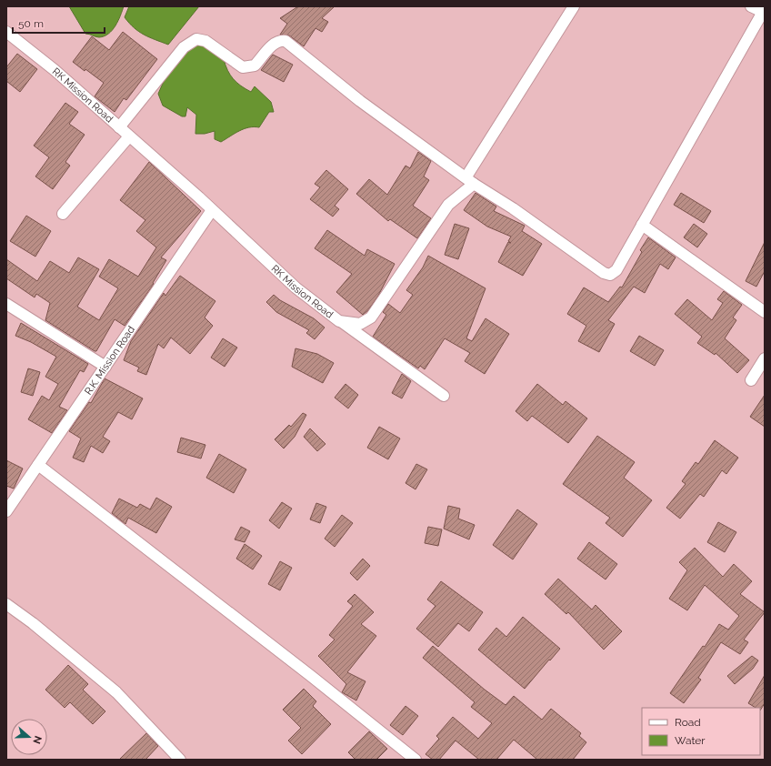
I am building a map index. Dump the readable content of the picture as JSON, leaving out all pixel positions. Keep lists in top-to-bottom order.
{
  "streets": {
    "street": ["RK Mission Road", "R.K. Mission Road"]
  },
  "crossings": [
    ["RK Mission Road", "R.K. Mission Road"]
  ],
  "legend": ["Road", "Water"],
  "scale_bar": "50 m",
  "north": "right"
}
